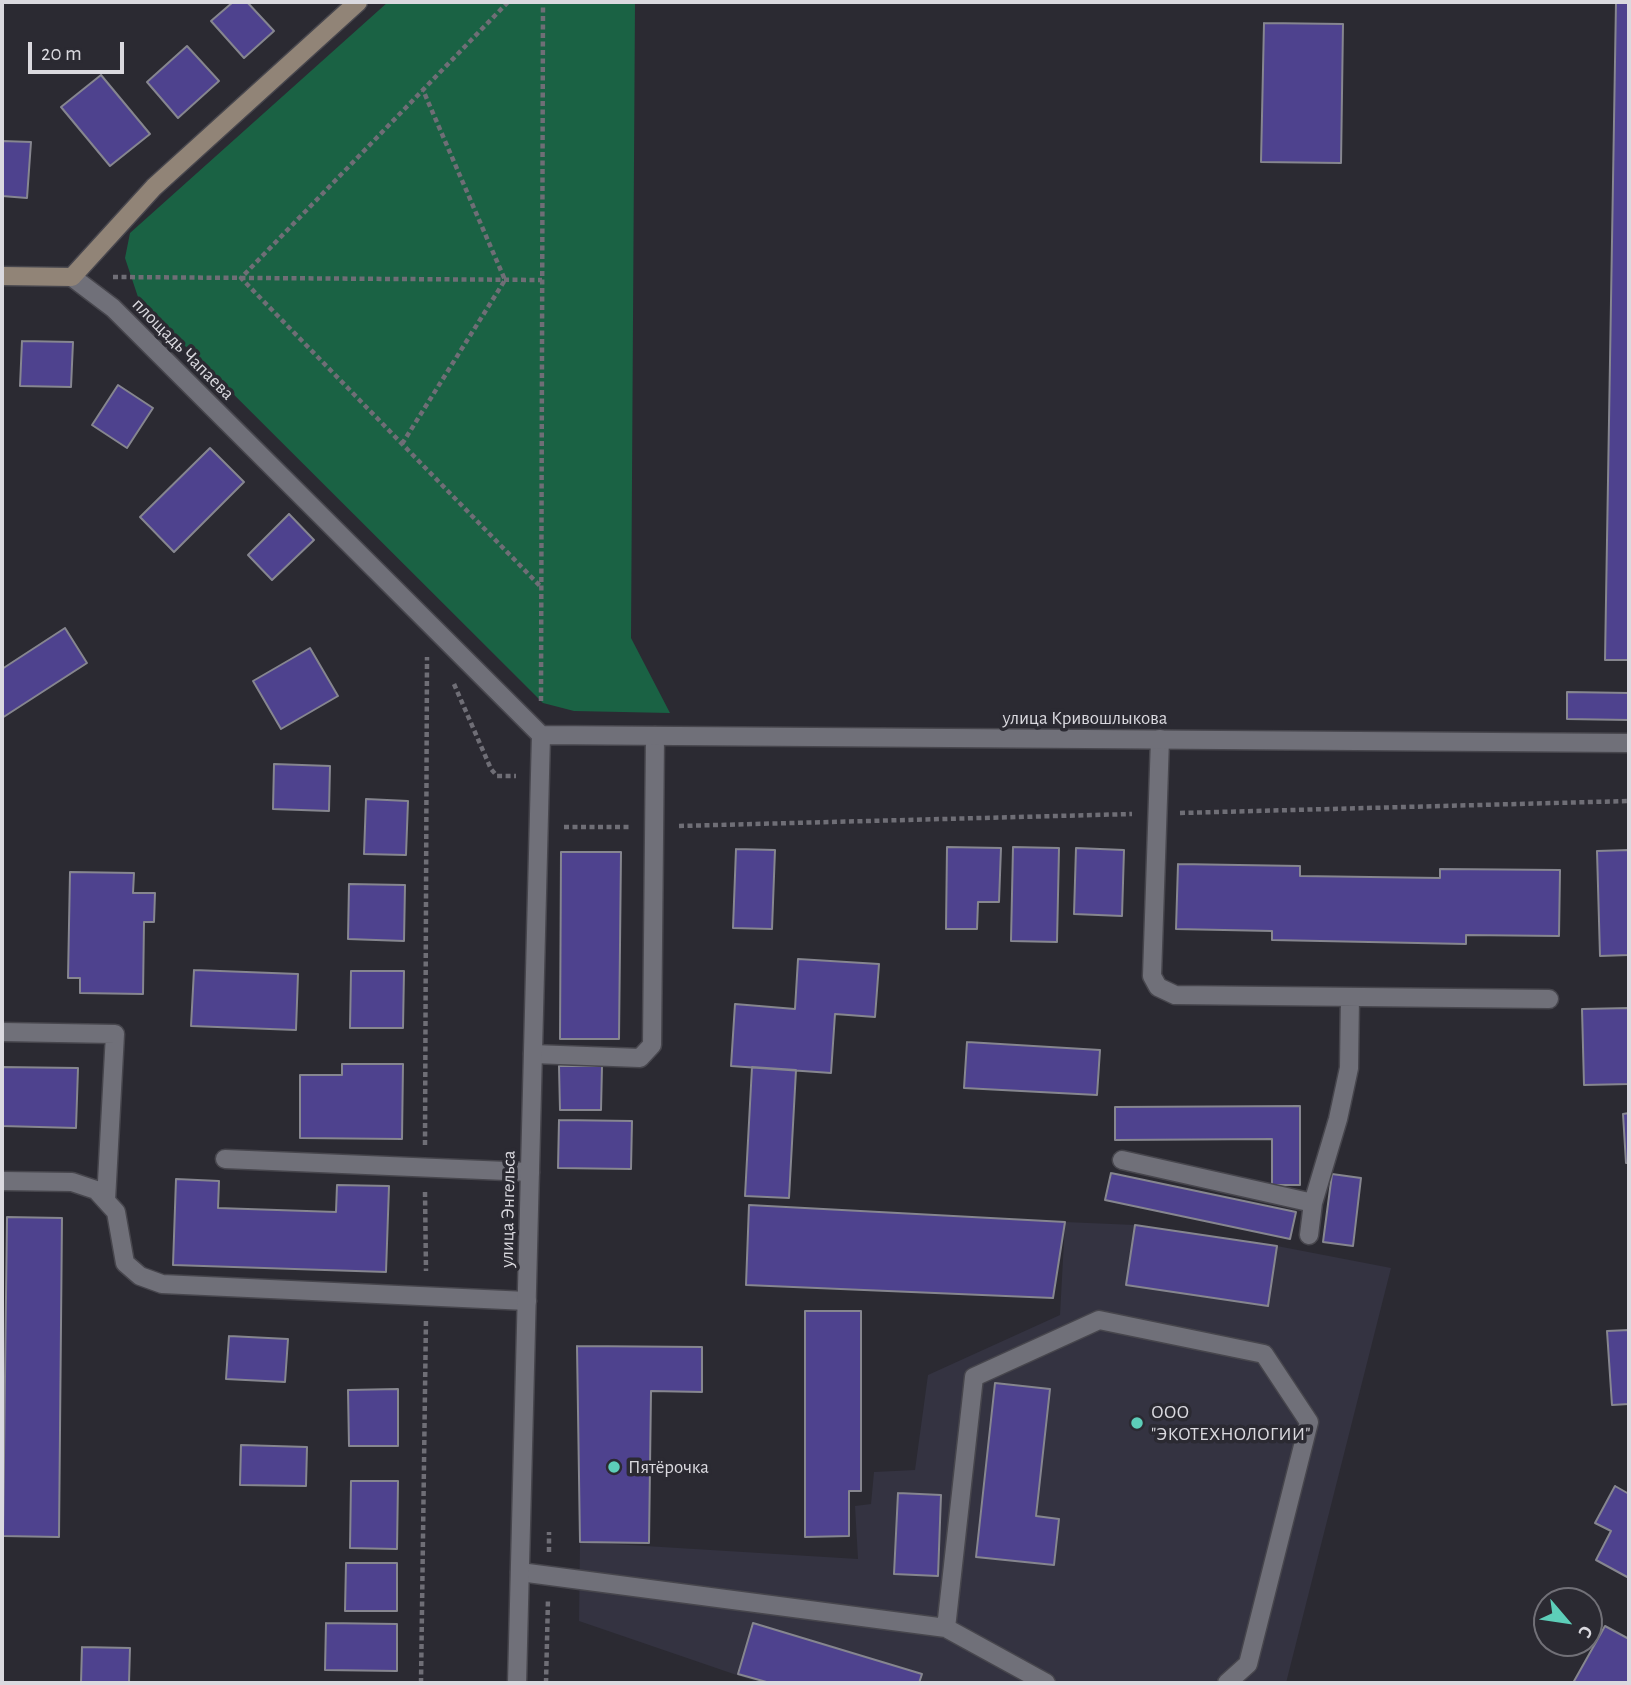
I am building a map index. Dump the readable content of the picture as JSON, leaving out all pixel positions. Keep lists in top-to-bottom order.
{
  "streets": {
    "street": ["площадь Чапаева", "улица Кривошлыкова", "улица Энгельса"]
  },
  "crossings": [
    ["площадь Чапаева", "улица Кривошлыкова"],
    ["площадь Чапаева", "улица Энгельса"],
    ["улица Кривошлыкова", "улица Энгельса"]
  ],
  "places": ["ООО \"ЭКОТЕХНОЛОГИИ\"", "Пятёрочка"],
  "scale_bar": "20 m",
  "north": "bottom right"
}
